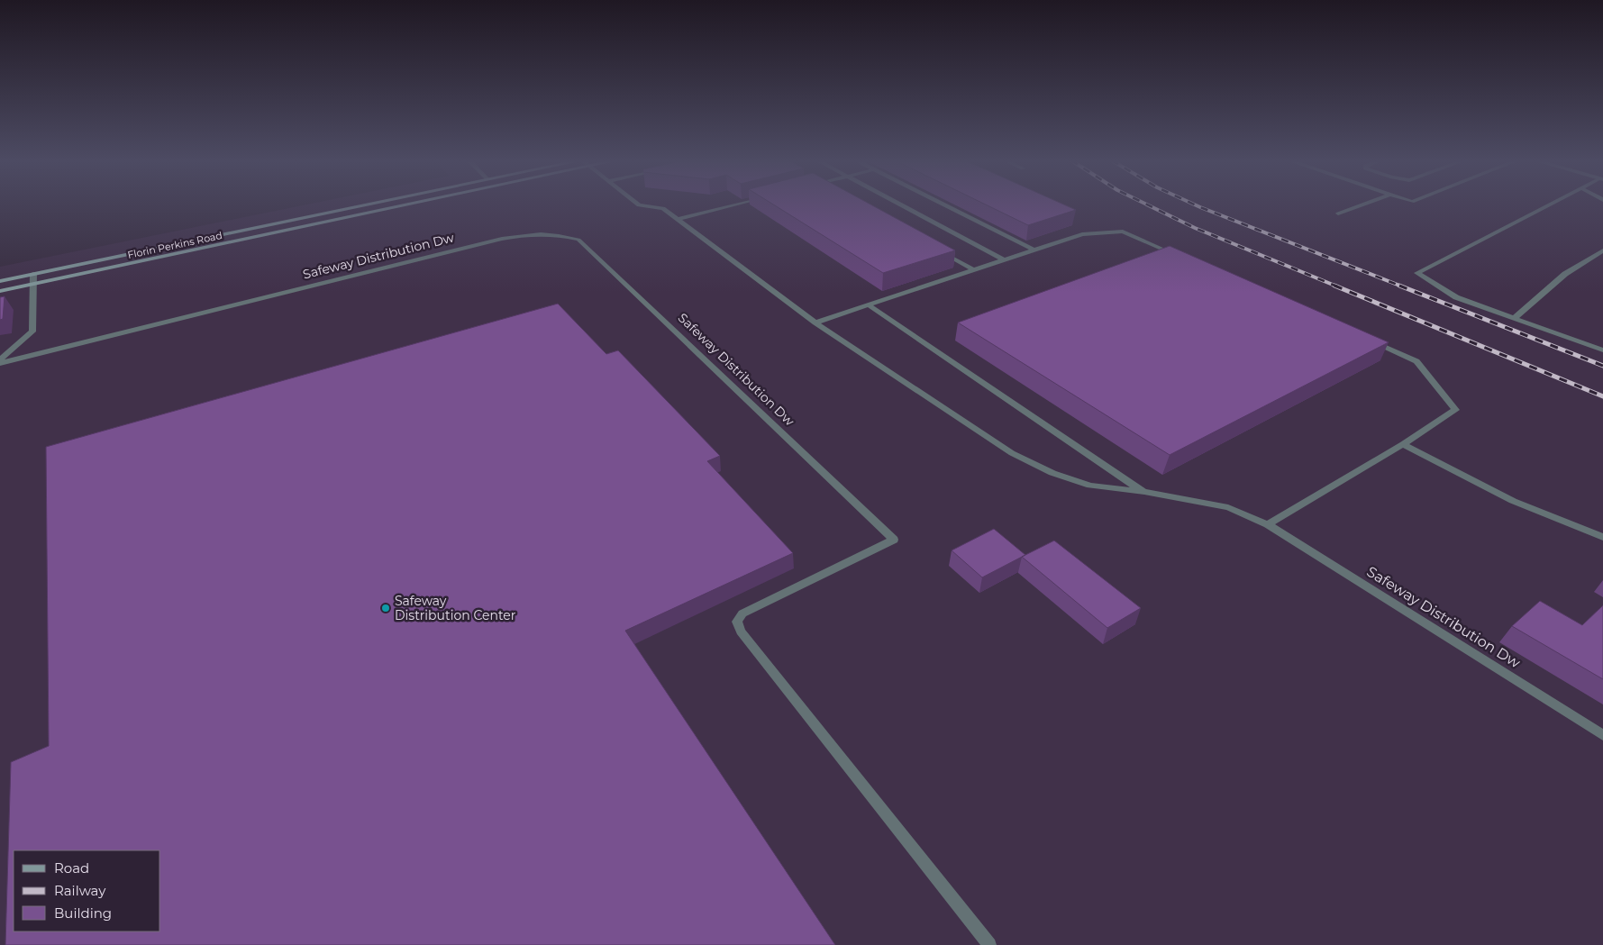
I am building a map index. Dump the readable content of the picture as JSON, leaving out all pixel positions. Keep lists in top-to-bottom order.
{
  "streets": {
    "main road": ["Florin Perkins Road"],
    "street": ["Safeway Distribution Dw"]
  },
  "places": ["Safeway Distribution Center"],
  "legend": ["Road", "Railway", "Building"]
}
